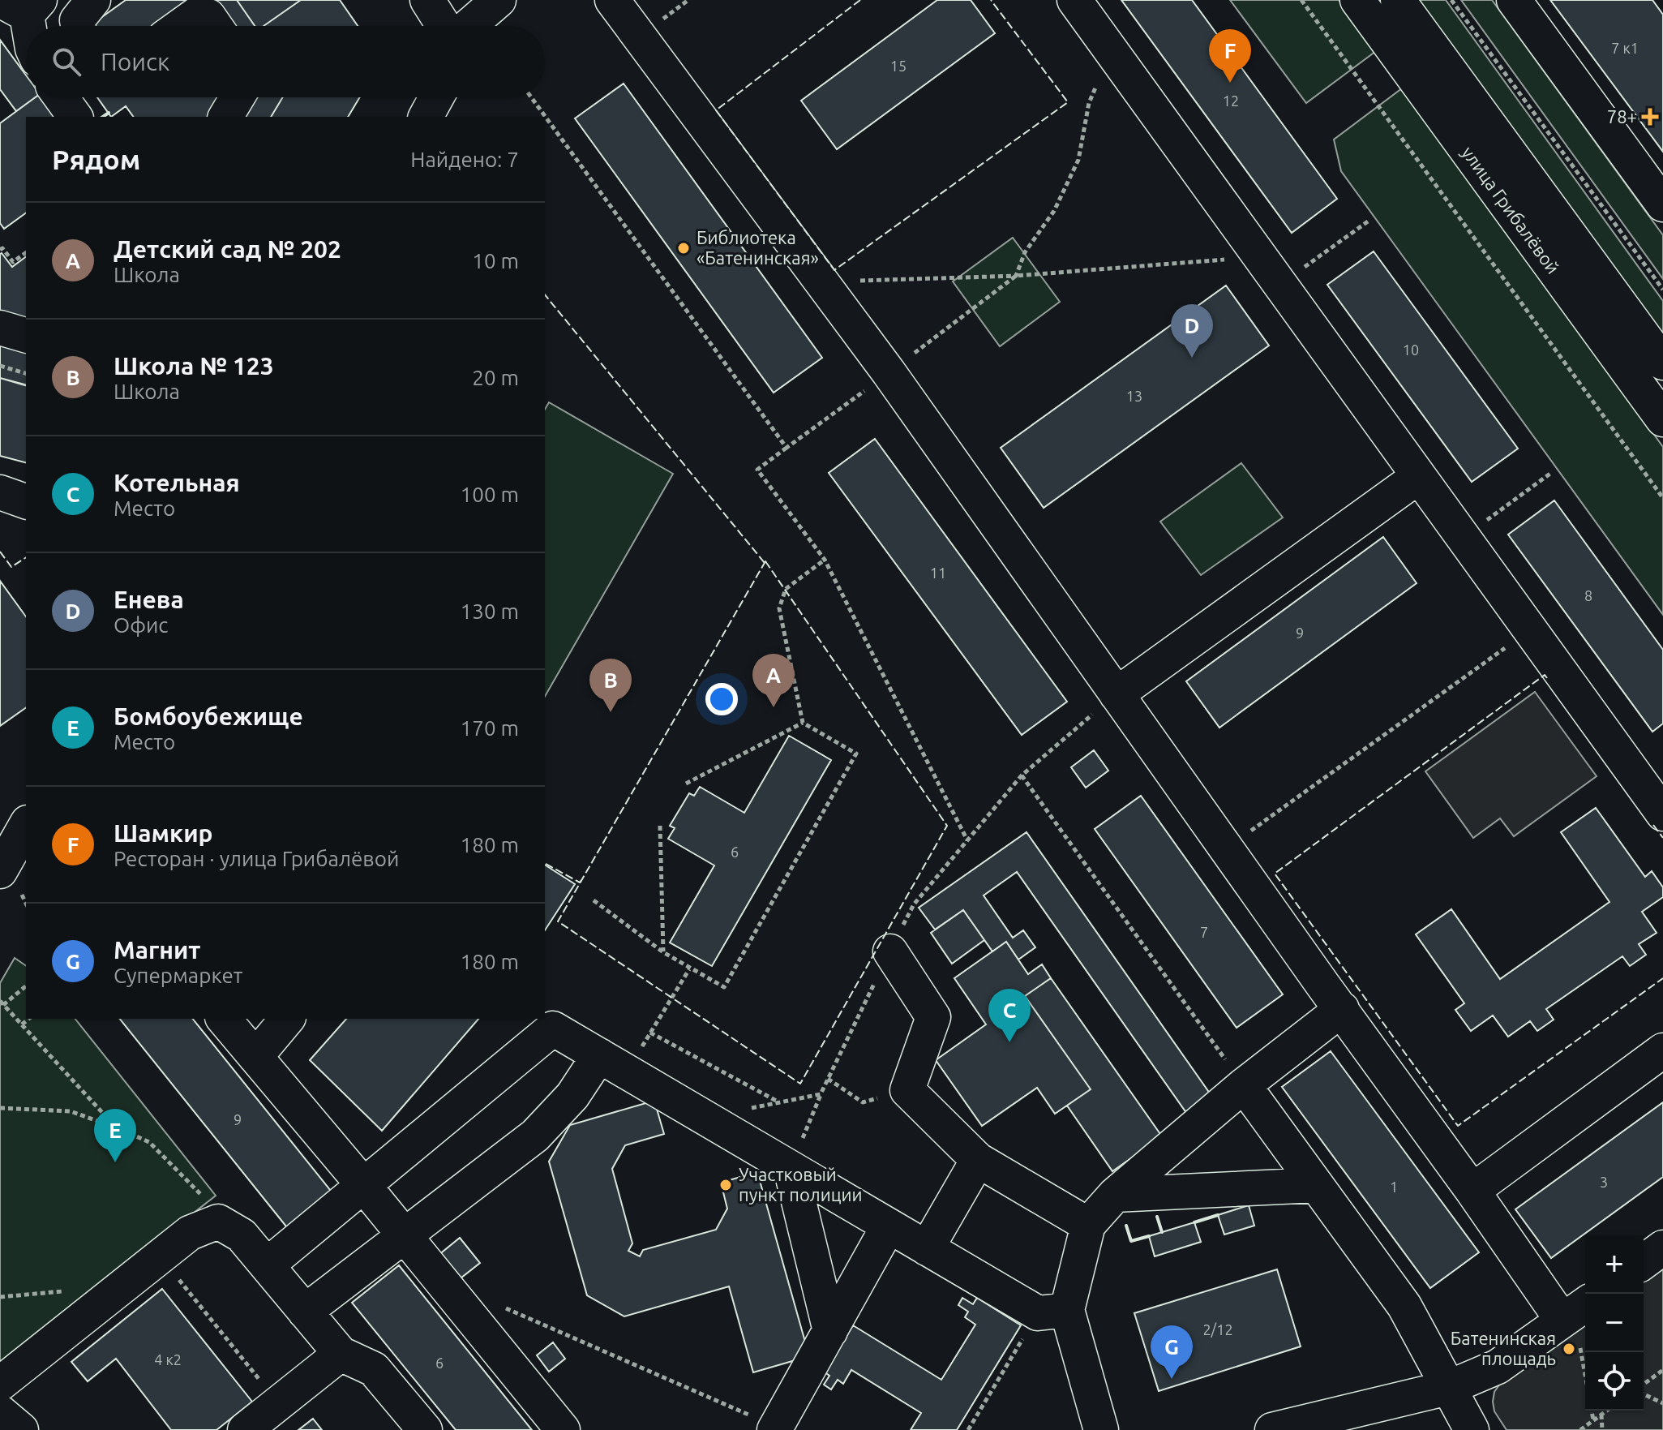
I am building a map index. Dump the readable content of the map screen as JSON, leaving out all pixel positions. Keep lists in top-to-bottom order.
{
  "streets": {
    "street": ["улица Грибалёвой"]
  },
  "places": {
    "health": ["78+"],
    "other": ["Библиотека «Батенинская»", "Участковый пункт полиции", "Батенинская площадь"]
  },
  "house_numbers": [
    "7 к1",
    "15",
    "12",
    "10",
    "13",
    "11",
    "8",
    "9",
    "6",
    "7",
    "9",
    "3",
    "1",
    "2/12",
    "4 к2",
    "6"
  ],
  "page": {
    "search": "Поиск",
    "pins": [
      "F",
      "D",
      "A",
      "B",
      "C",
      "E",
      "G"
    ],
    "heading": ["Рядом", "Найдено: 7"],
    "list": [
      {
        "mark": "A",
        "name": "Детский сад № 202",
        "note": "Школа",
        "value": "10 m"
      },
      {
        "mark": "B",
        "name": "Школа № 123",
        "note": "Школа",
        "value": "20 m"
      },
      {
        "mark": "C",
        "name": "Котельная",
        "note": "Место",
        "value": "100 m"
      },
      {
        "mark": "D",
        "name": "Енева",
        "note": "Офис",
        "value": "130 m"
      },
      {
        "mark": "E",
        "name": "Бомбоубежище",
        "note": "Место",
        "value": "170 m"
      },
      {
        "mark": "F",
        "name": "Шамкир",
        "note": "Ресторан · улица Грибалёвой",
        "value": "180 m"
      },
      {
        "mark": "G",
        "name": "Магнит",
        "note": "Супермаркет",
        "value": "180 m"
      }
    ],
    "map_buttons": ["+", "−"]
  }
}
